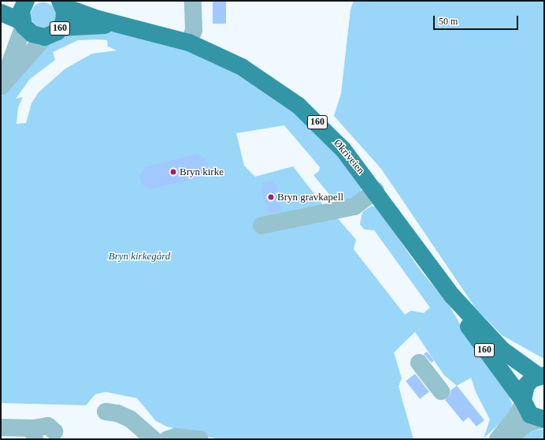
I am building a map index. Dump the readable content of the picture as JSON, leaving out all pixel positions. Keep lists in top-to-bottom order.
{
  "streets": {
    "main road": ["160", "Økriveien"]
  },
  "crossings": [
    ["160", "Økriveien"]
  ],
  "parks": ["Bryn kirkegård"],
  "places": ["Bryn kirke", "Bryn gravkapell"],
  "scale_bar": "50 m"
}
